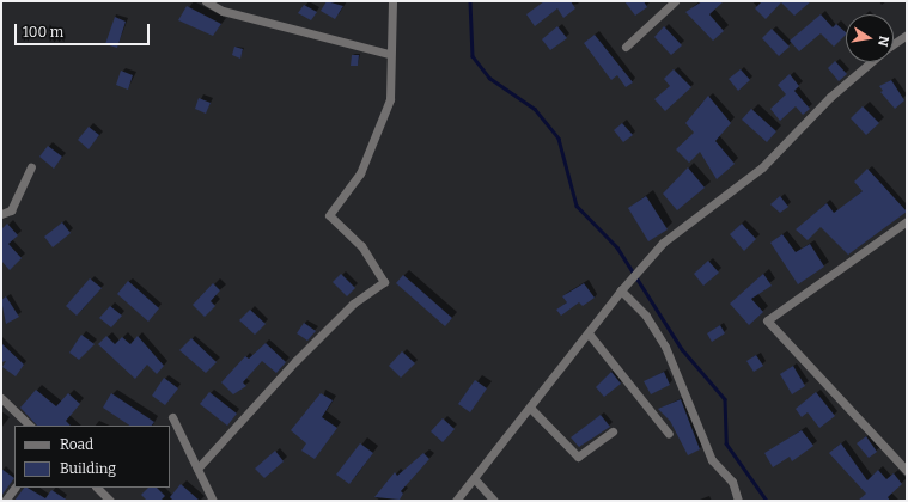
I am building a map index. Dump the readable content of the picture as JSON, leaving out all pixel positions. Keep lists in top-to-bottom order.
{
  "legend": ["Road", "Building"],
  "scale_bar": "100 m",
  "north": "right"
}
